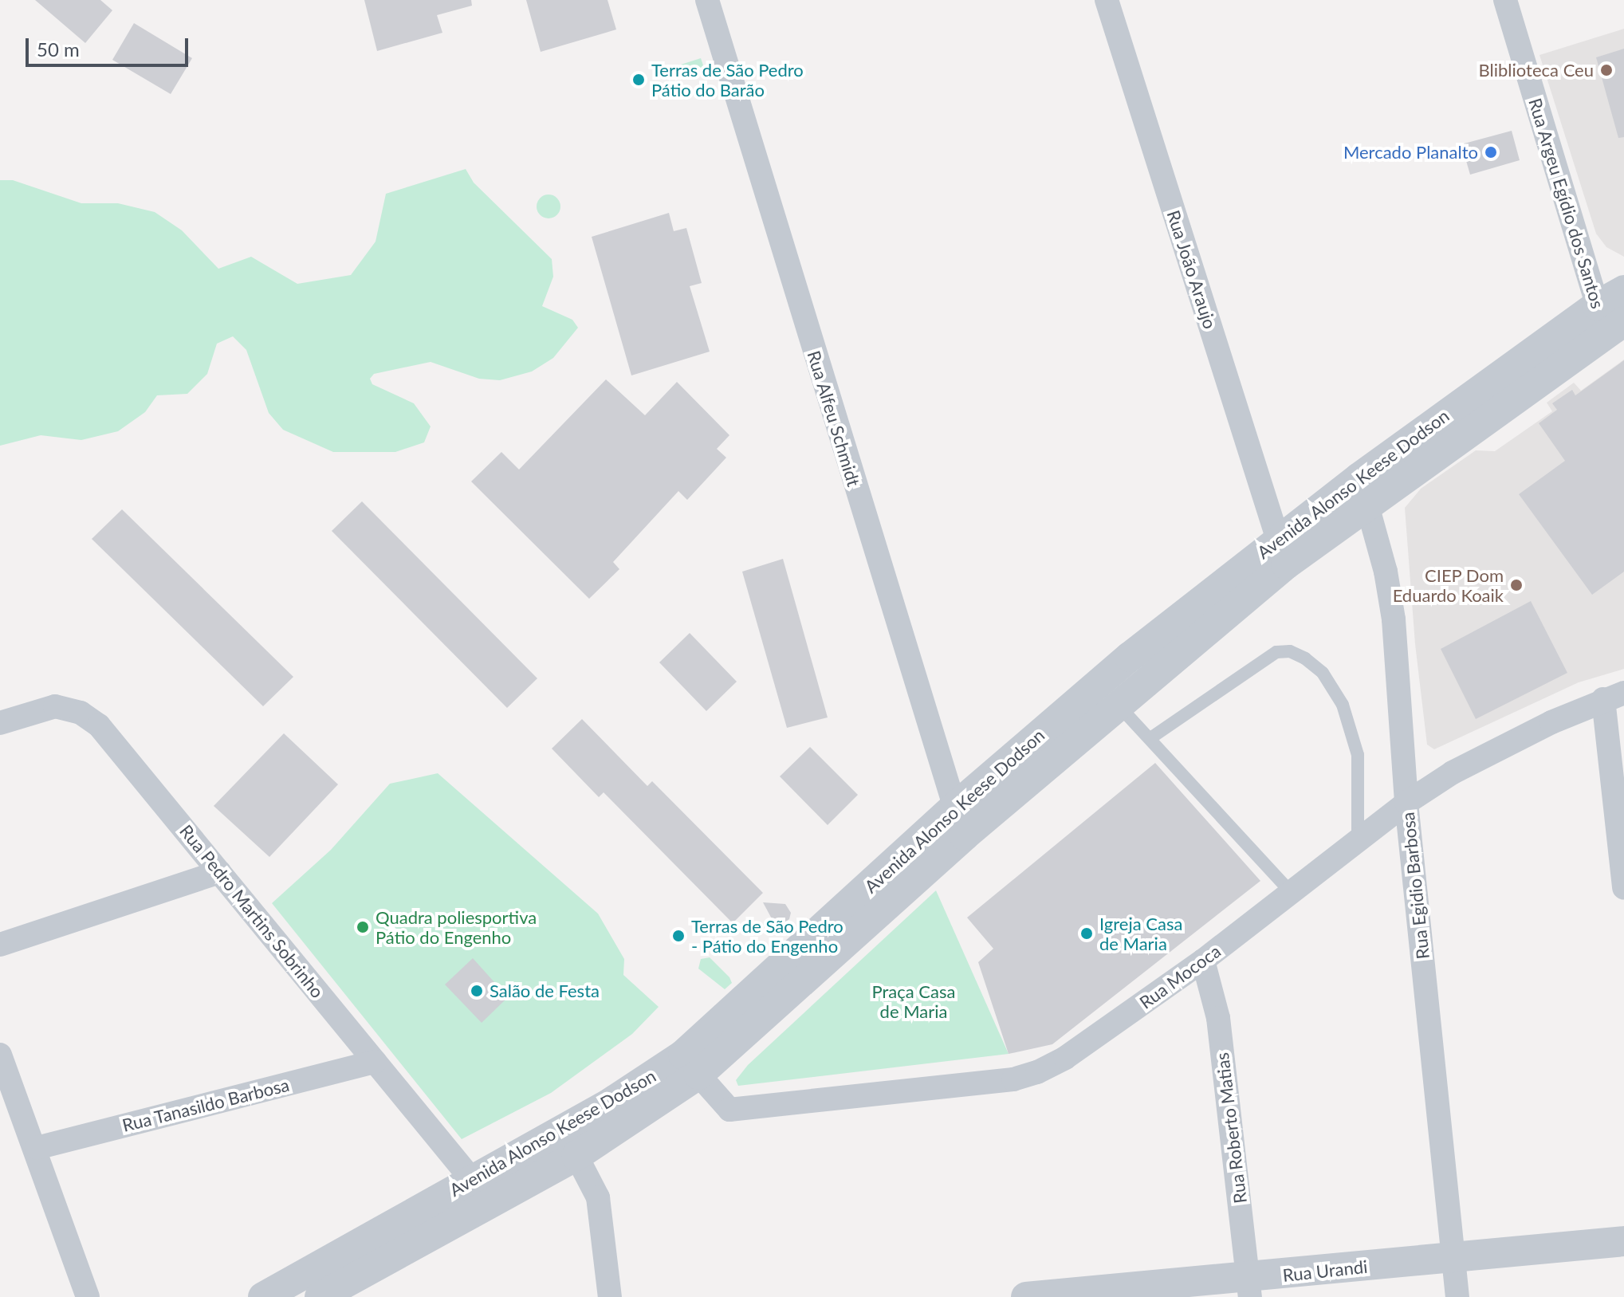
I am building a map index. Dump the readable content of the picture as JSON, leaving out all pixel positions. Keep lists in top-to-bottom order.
{
  "streets": {
    "street": [
      "Rua Argeu Egídio dos Santos",
      "Rua João Araujo",
      "Rua Alfeu Schmidt",
      "Avenida Alonso Keese Dodson",
      "Rua Egidio Barbosa",
      "Rua Pedro Martins Sobrinho",
      "Rua Mococa",
      "Rua Tanasildo Barbosa",
      "Rua Roberto Matias",
      "Rua Urandi"
    ]
  },
  "crossings": [
    ["Rua Argeu Egídio dos Santos", "Avenida Alonso Keese Dodson"],
    ["Rua João Araujo", "Avenida Alonso Keese Dodson"],
    ["Rua Alfeu Schmidt", "Avenida Alonso Keese Dodson"],
    ["Avenida Alonso Keese Dodson", "Rua Egidio Barbosa"],
    ["Avenida Alonso Keese Dodson", "Rua Pedro Martins Sobrinho"],
    ["Avenida Alonso Keese Dodson", "Rua Mococa"],
    ["Rua Egidio Barbosa", "Rua Mococa"],
    ["Rua Egidio Barbosa", "Rua Urandi"],
    ["Rua Pedro Martins Sobrinho", "Rua Tanasildo Barbosa"],
    ["Rua Mococa", "Rua Roberto Matias"],
    ["Rua Roberto Matias", "Rua Urandi"]
  ],
  "parks": ["Praça Casa de Maria"],
  "places": [
    "Bliblioteca Ceu",
    "Terras de São Pedro Pátio do Barão",
    "Mercado Planalto",
    "CIEP Dom Eduardo Koaik",
    "Quadra poliesportiva Pátio do Engenho",
    "Igreja Casa de Maria",
    "Terras de São Pedro - Pátio do Engenho",
    "Salão de Festa"
  ],
  "scale_bar": "50 m"
}
